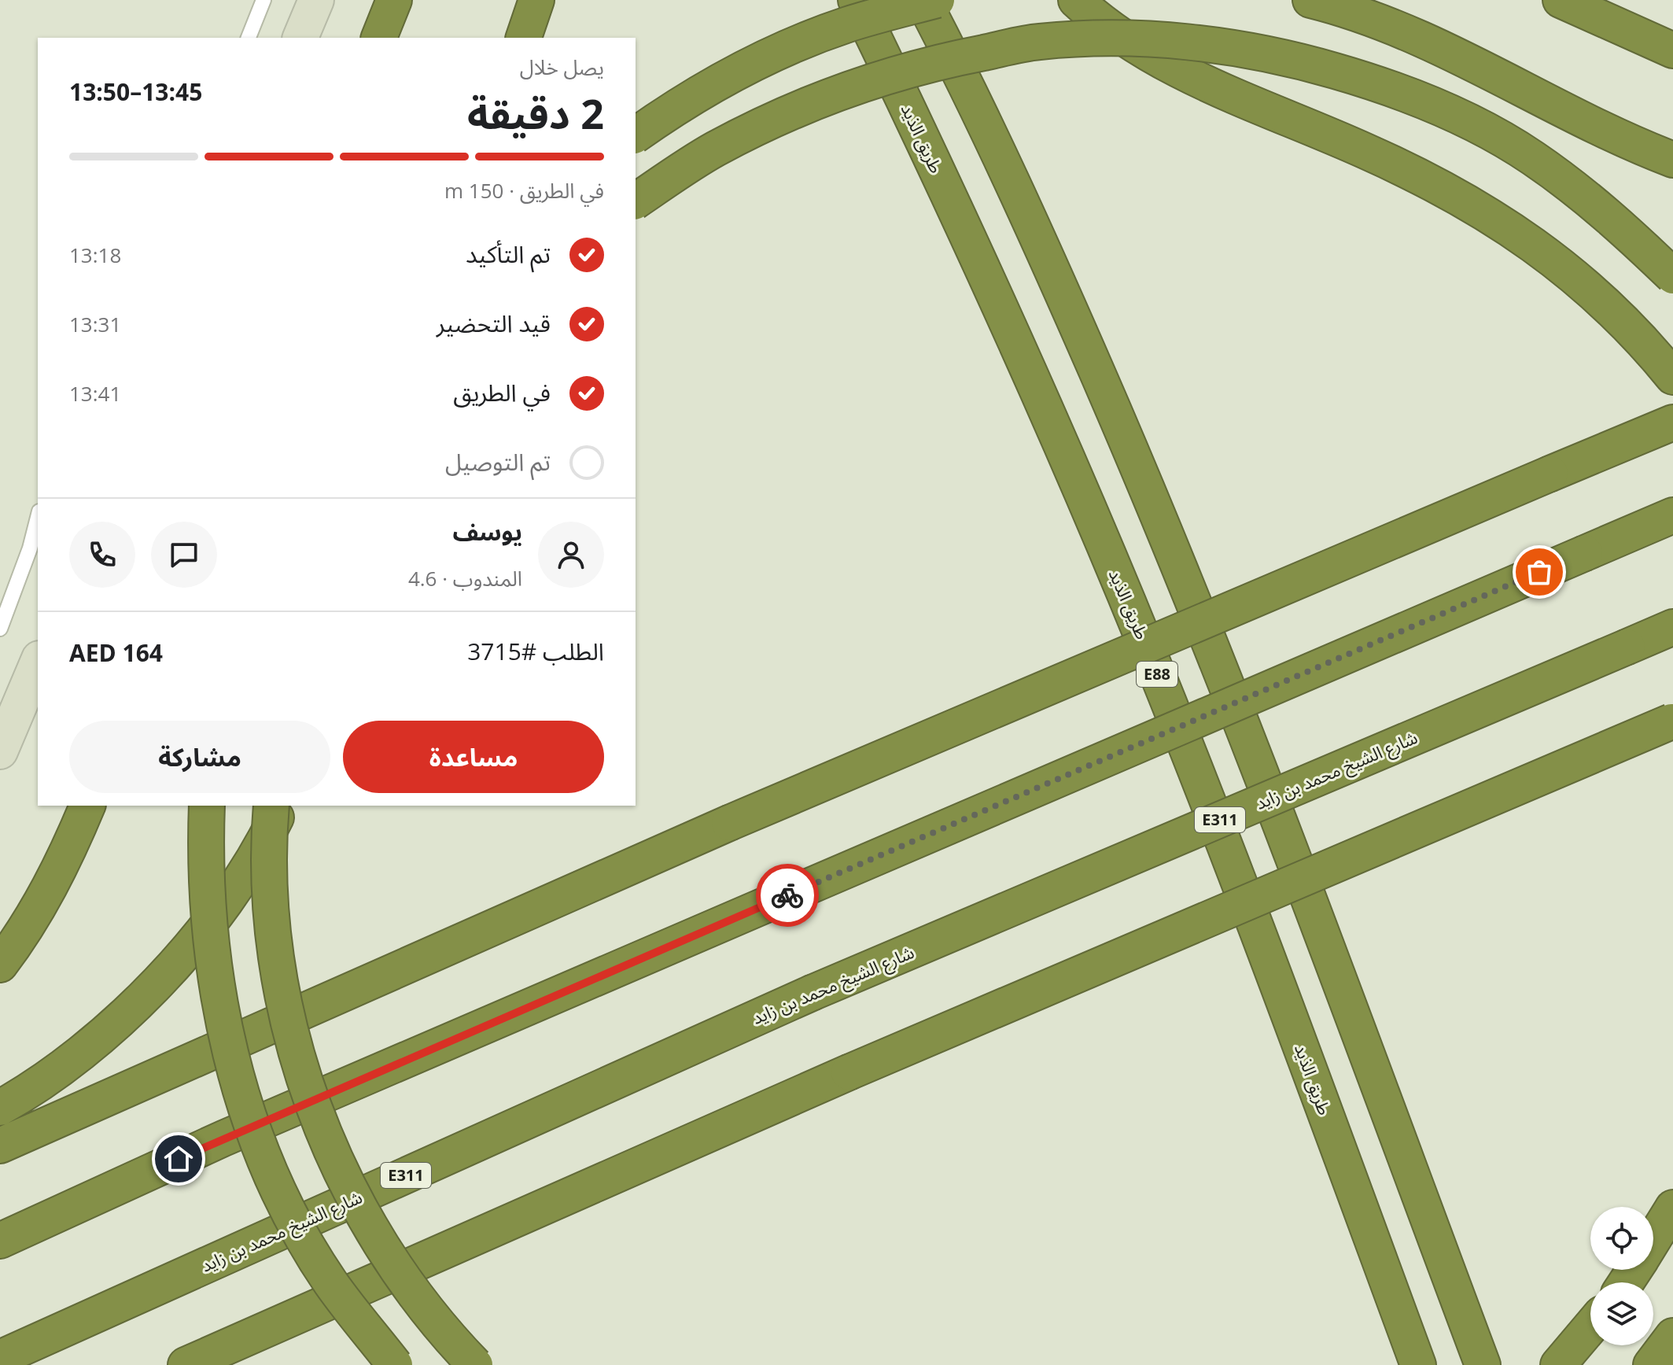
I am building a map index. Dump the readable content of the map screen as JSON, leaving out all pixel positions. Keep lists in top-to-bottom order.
{
  "streets": {
    "highway": [
      "طريق الذيد",
      "E88",
      "شارع الشيخ محمد بن زايد",
      "E311"
    ]
  },
  "page": {
    "heading": ["2 دقيقة", "يصل خلال", "13:45–13:50"],
    "panel": [
      "يوسف",
      "المندوب · 4.6",
      "الطلب #3715",
      "AED 164"
    ],
    "bar": "في الطريق · 150 m",
    "list": [
      ["تم التأكيد", "13:18"],
      ["قيد التحضير", "13:31"],
      ["في الطريق", "13:41"],
      "تم التوصيل"
    ],
    "buttons": ["مساعدة", "مشاركة"]
  }
}
